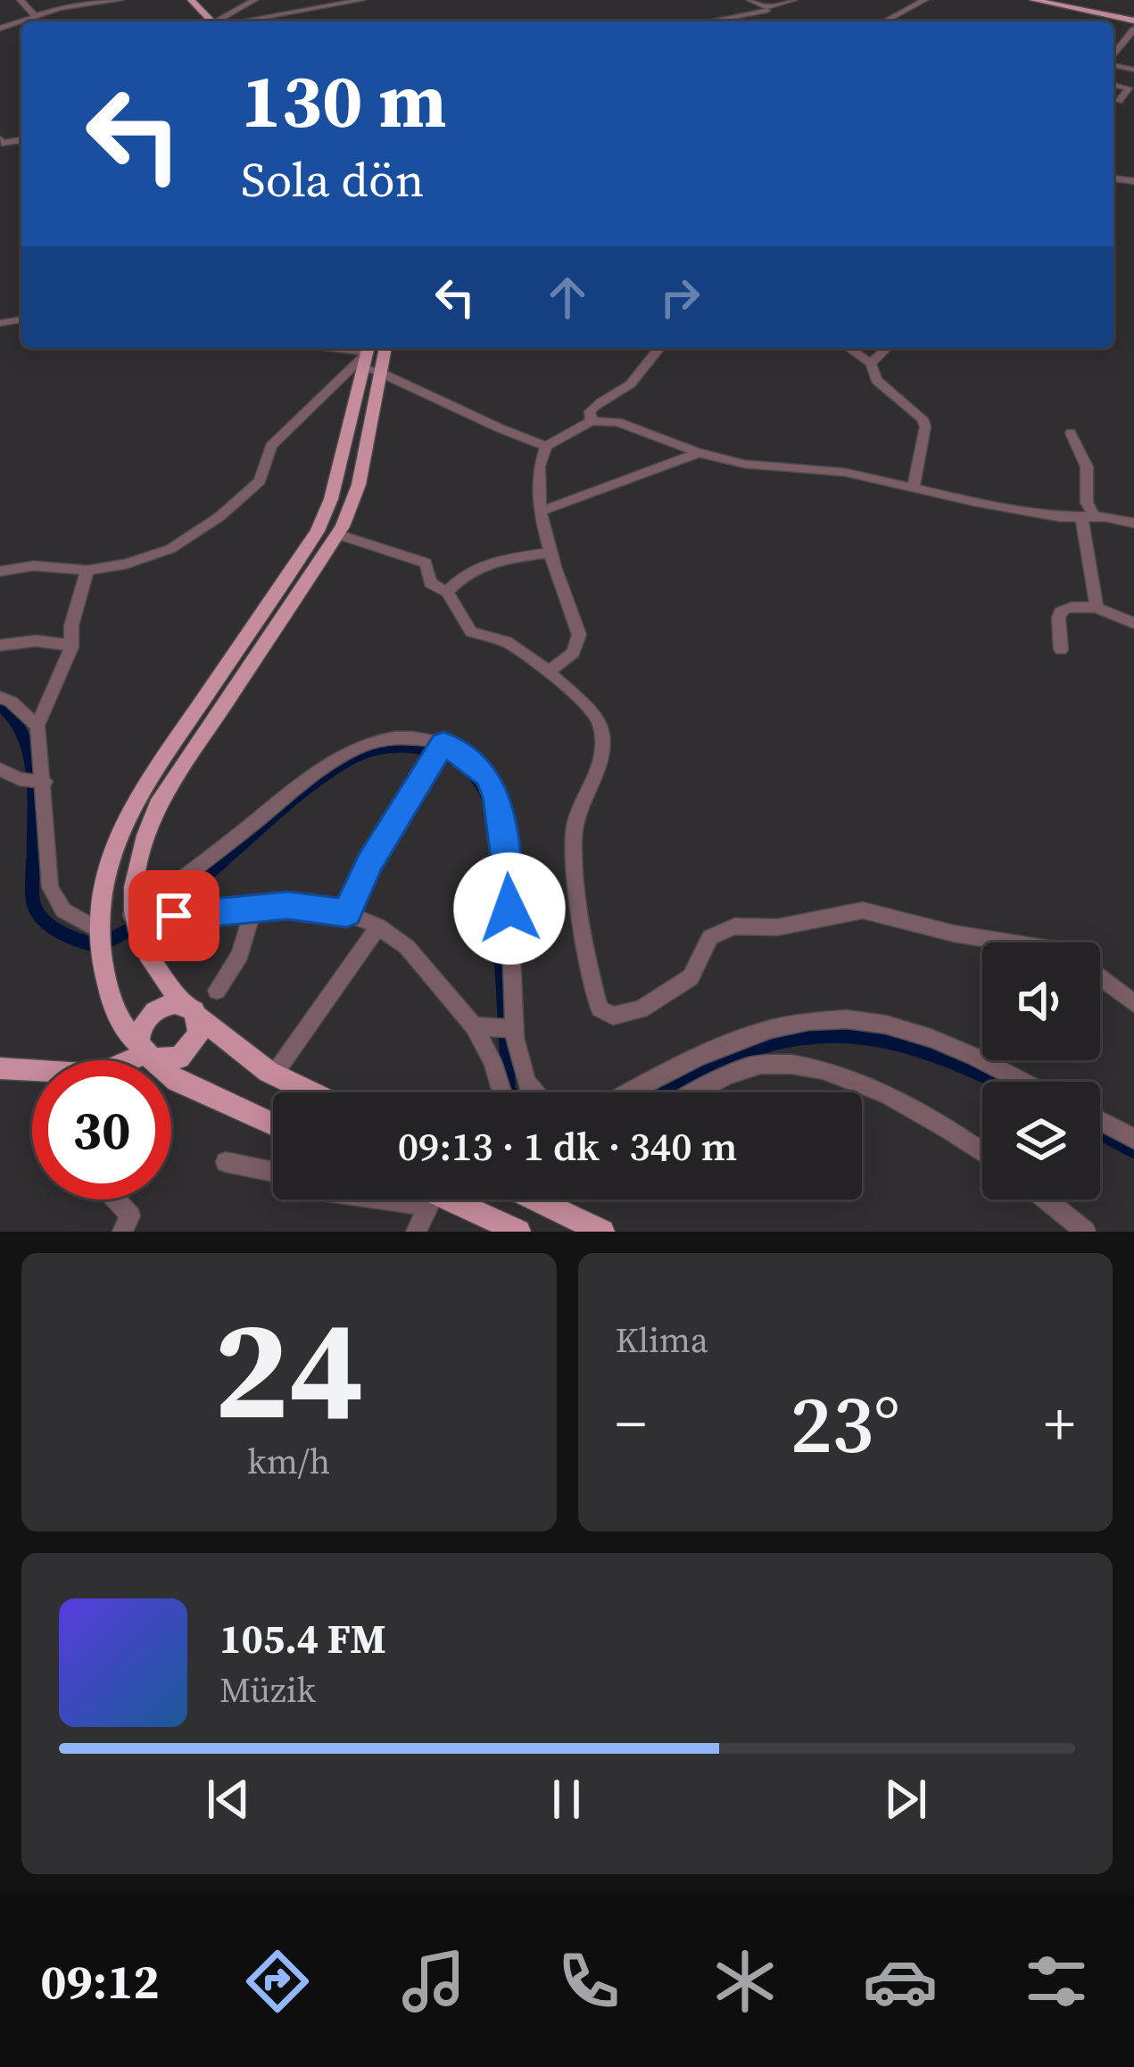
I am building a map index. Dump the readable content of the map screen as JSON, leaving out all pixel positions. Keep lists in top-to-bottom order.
{
  "page": {
    "turn": ["130 m", "Sola dön"],
    "limit": "30",
    "trip": "09:13 · 1 dk · 340 m",
    "tile": [
      ["24", "km/h"],
      "Klima"
    ],
    "heat": ["−", "23°", "+"],
    "song": ["105.4 FM", "Müzik"],
    "tabs": "09:12"
  }
}
